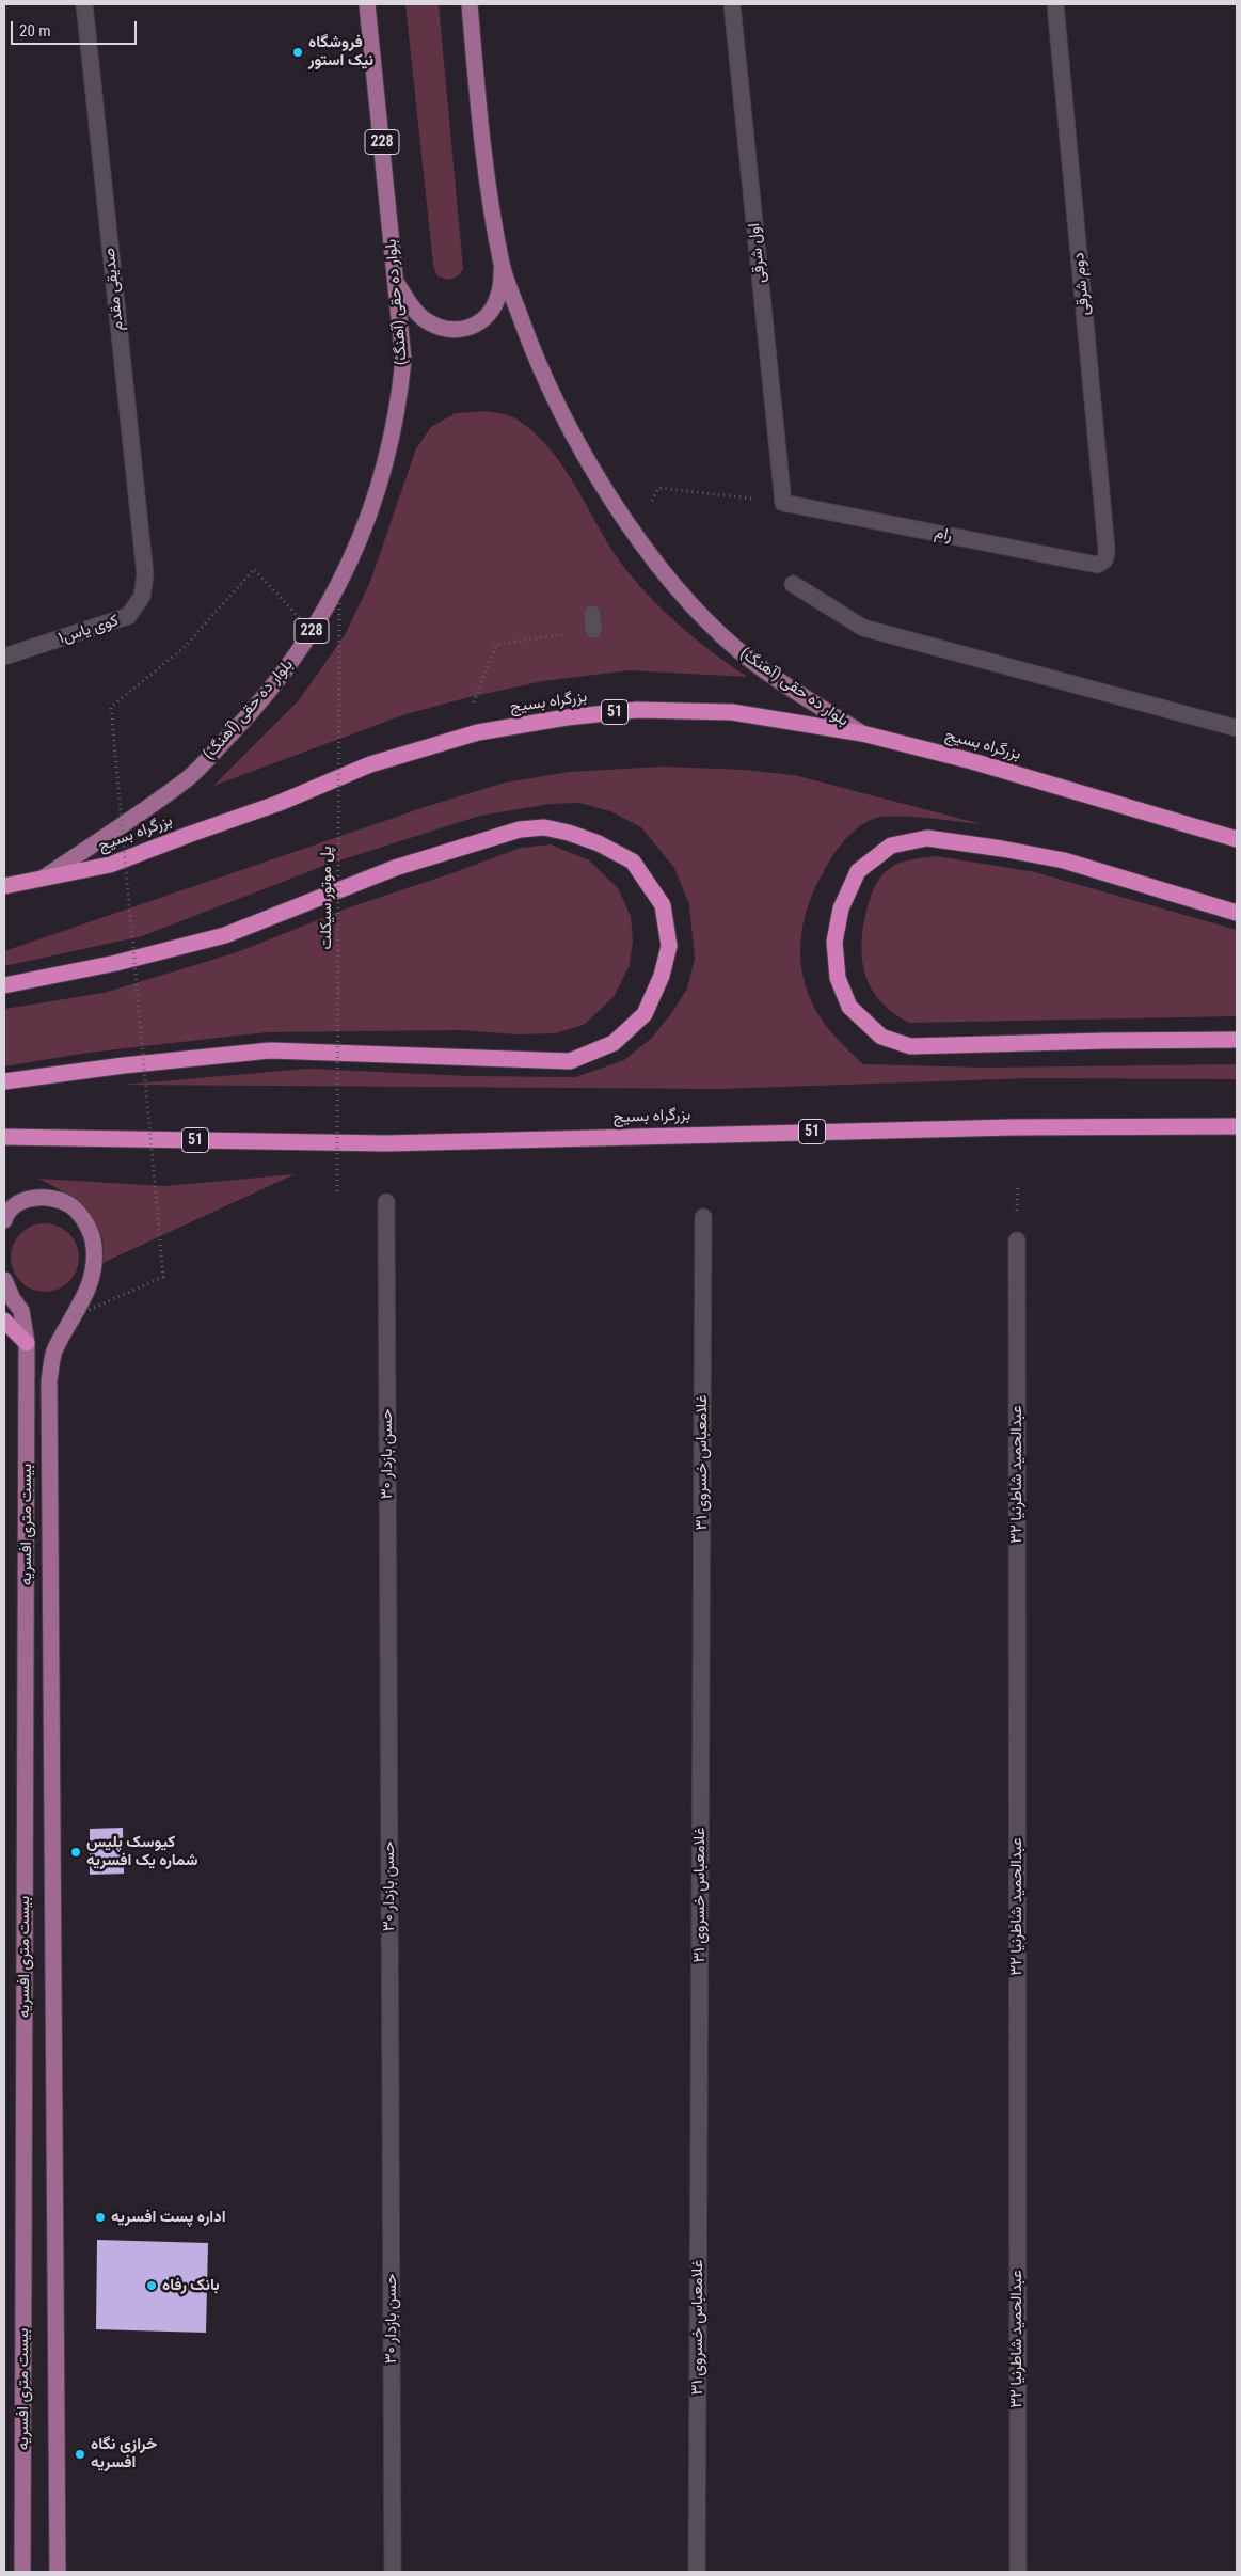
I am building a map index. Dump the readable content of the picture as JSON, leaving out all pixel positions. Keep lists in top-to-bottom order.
{
  "streets": {
    "highway": ["بزرگراه بسیج", "51"],
    "main road": ["228", "بلوار ده حقی (آهنگ)", "بیست متری افسریه"],
    "street": [
      "اول شرقی",
      "دوم شرقی",
      "صدیقی مقدم",
      "رام",
      "کوی یاس۱",
      "حسن بازدار ۳۰",
      "غلامعباس خسروی ۳۱",
      "عبدالحمید شاطرنیا ۳۲"
    ],
    "path": ["پل موتور سیکلت"]
  },
  "crossings": [
    ["اول شرقی", "رام"],
    ["دوم شرقی", "رام"],
    ["صدیقی مقدم", "کوی یاس۱"],
    ["بلوار ده حقی (آهنگ)", "بزرگراه بسیج"]
  ],
  "places": [
    "فروشگاه نیک استور",
    "کیوسک پلیس شماره یک افسریه",
    "اداره پست افسریه",
    "بانک رفاه",
    "خرازی نگاه افسریه"
  ],
  "scale_bar": "20 m"
}
